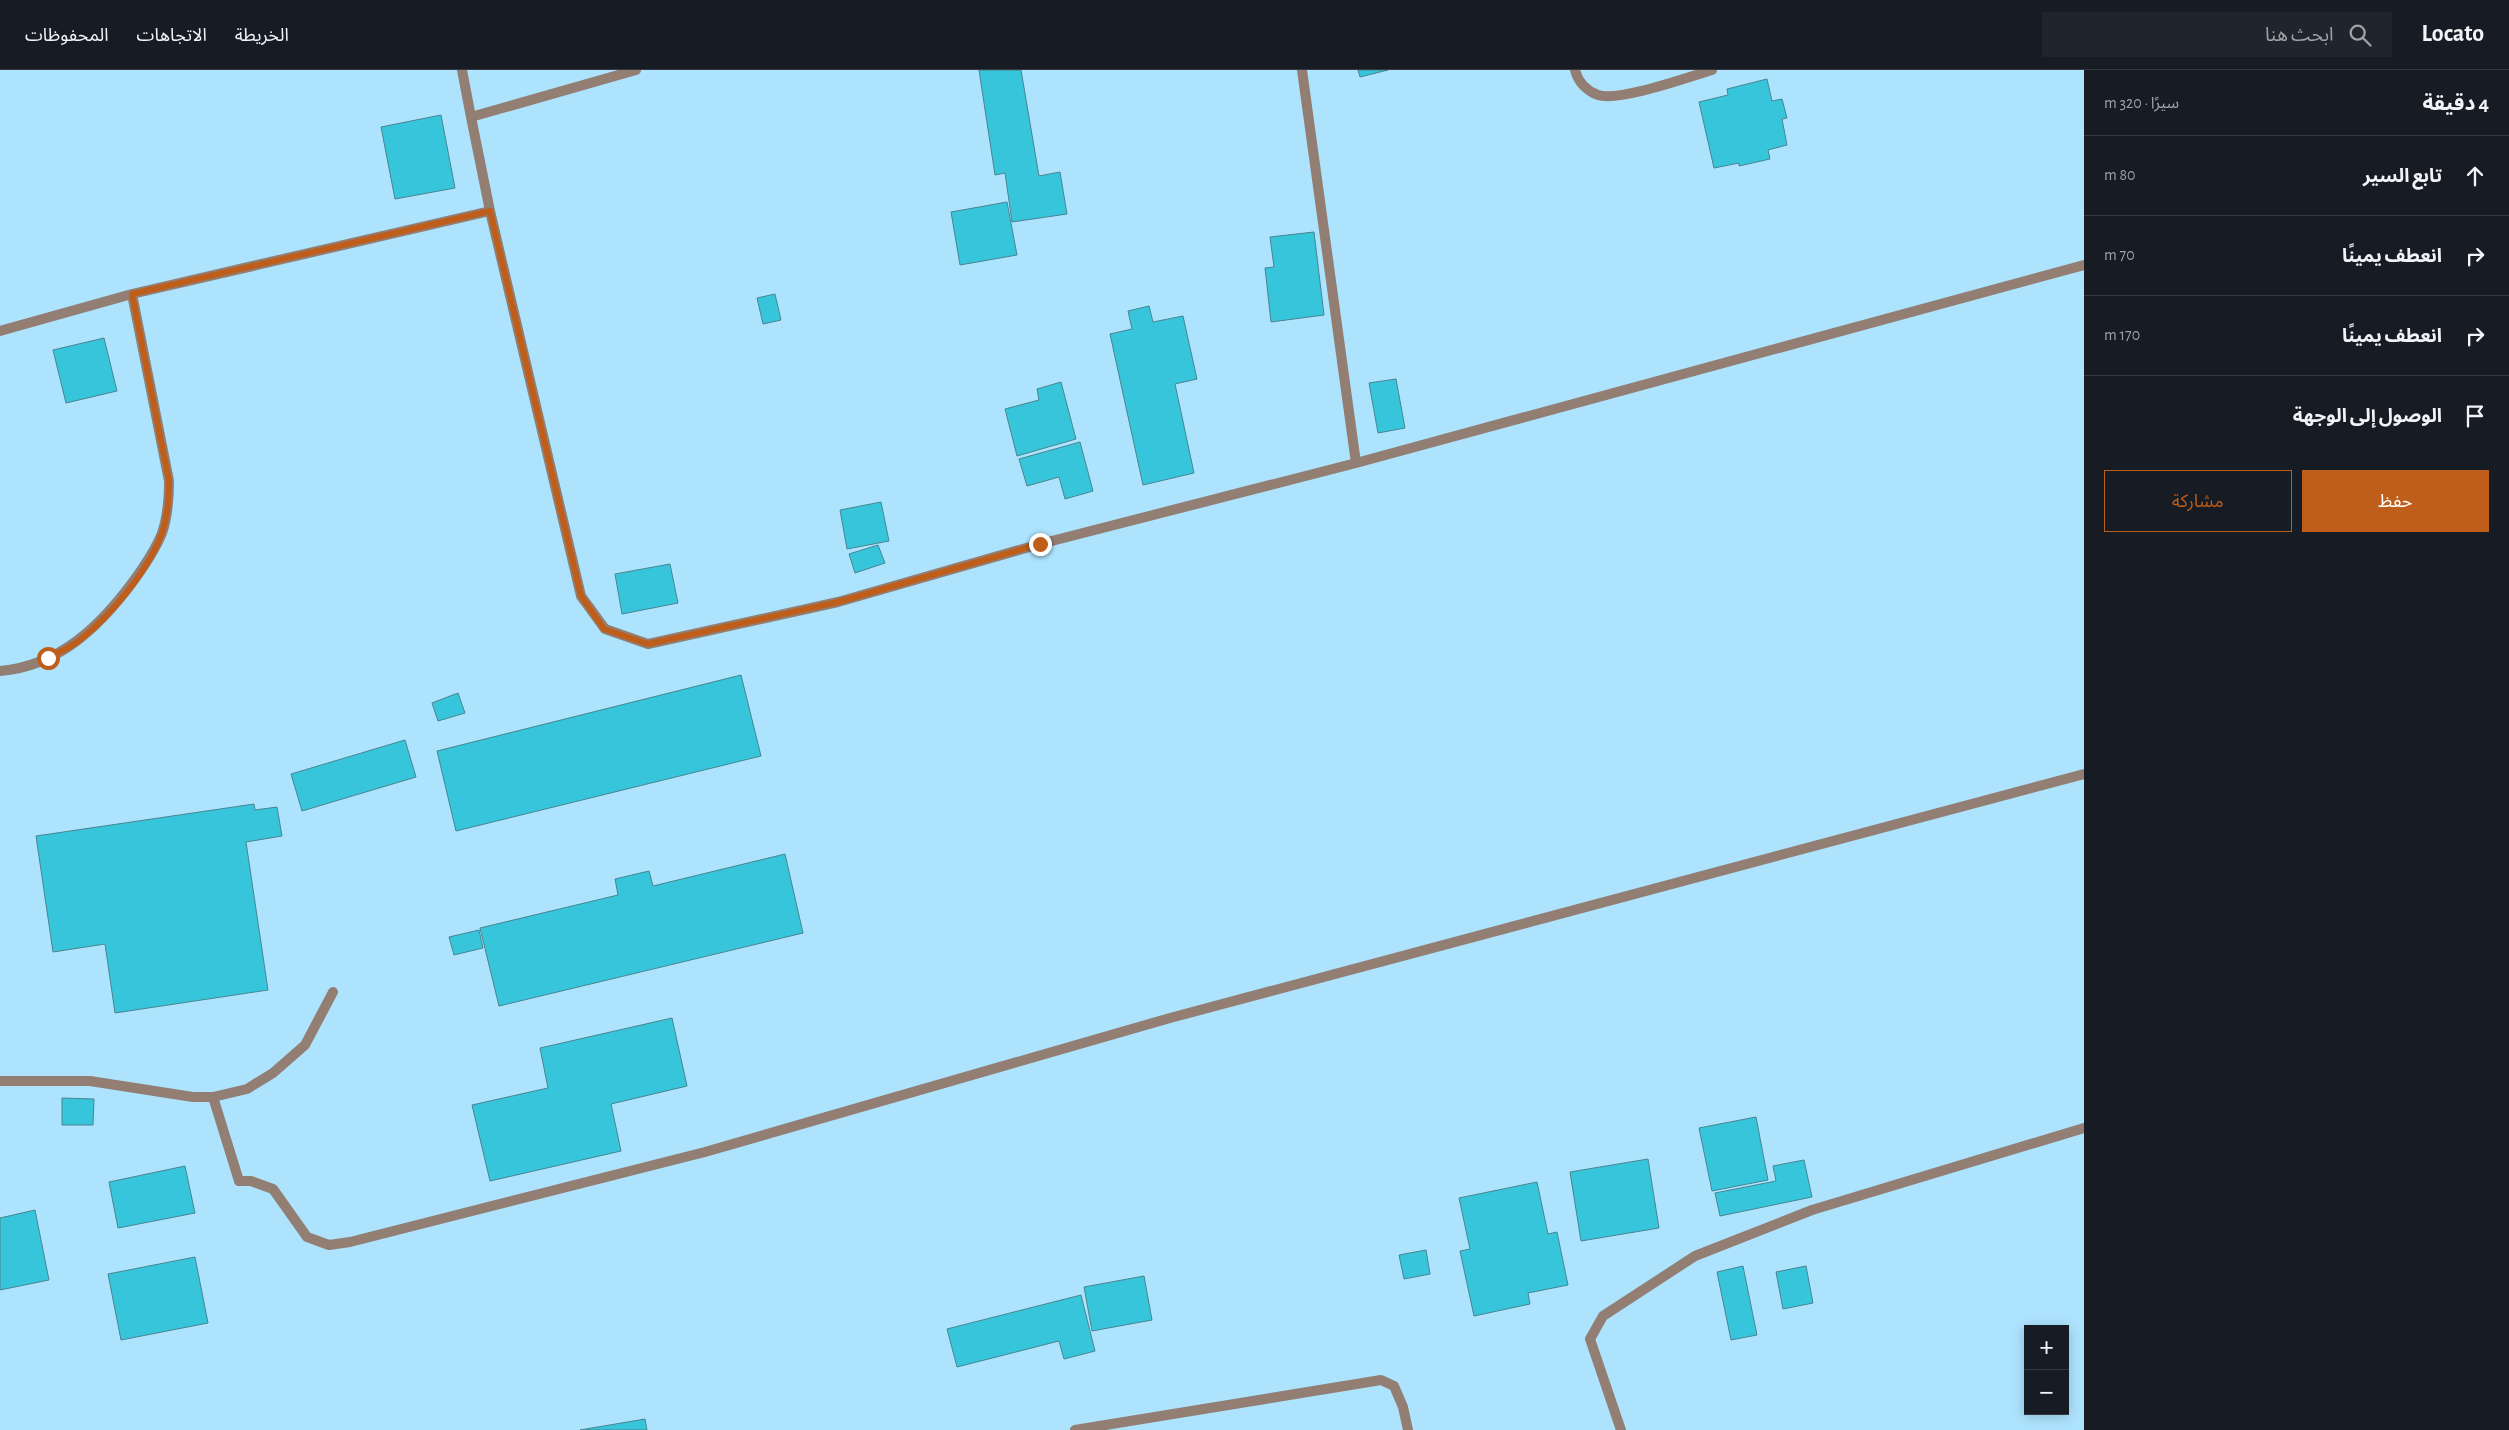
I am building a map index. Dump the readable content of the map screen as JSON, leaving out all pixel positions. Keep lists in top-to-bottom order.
{
  "page": {
    "header": "Locato",
    "search": "ابحث هنا",
    "nav": ["الخريطة", "الاتجاهات", "المحفوظات"],
    "heading": ["4 دقيقة", "سيرًا · 320 m"],
    "list": [
      ["تابع السير", "80 m"],
      ["انعطف يمينًا", "70 m"],
      ["انعطف يمينًا", "170 m"],
      "الوصول إلى الوجهة"
    ],
    "buttons": ["حفظ", "مشاركة"],
    "map_buttons": ["+", "−"]
  }
}
